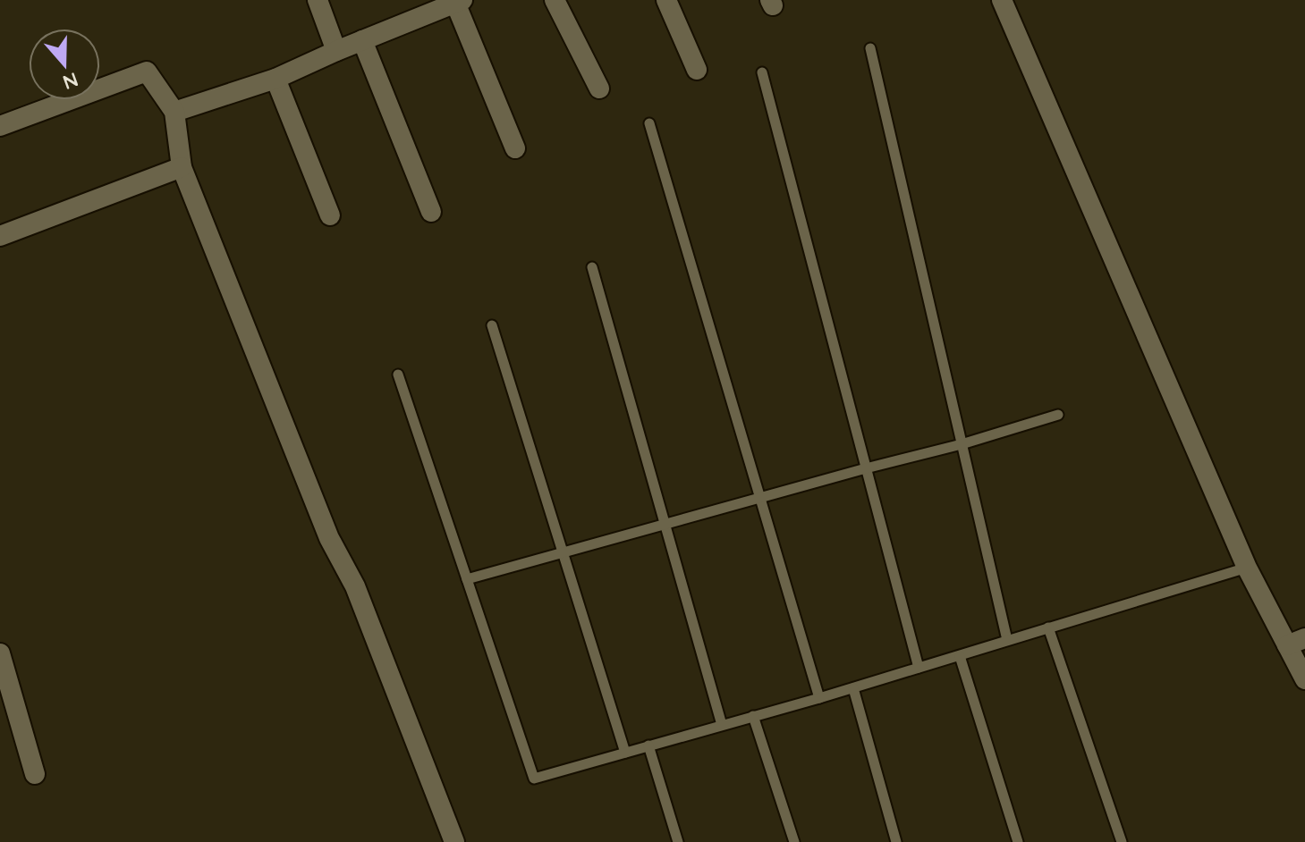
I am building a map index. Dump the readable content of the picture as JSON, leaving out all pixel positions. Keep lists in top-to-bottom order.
{
  "north": "bottom"
}
